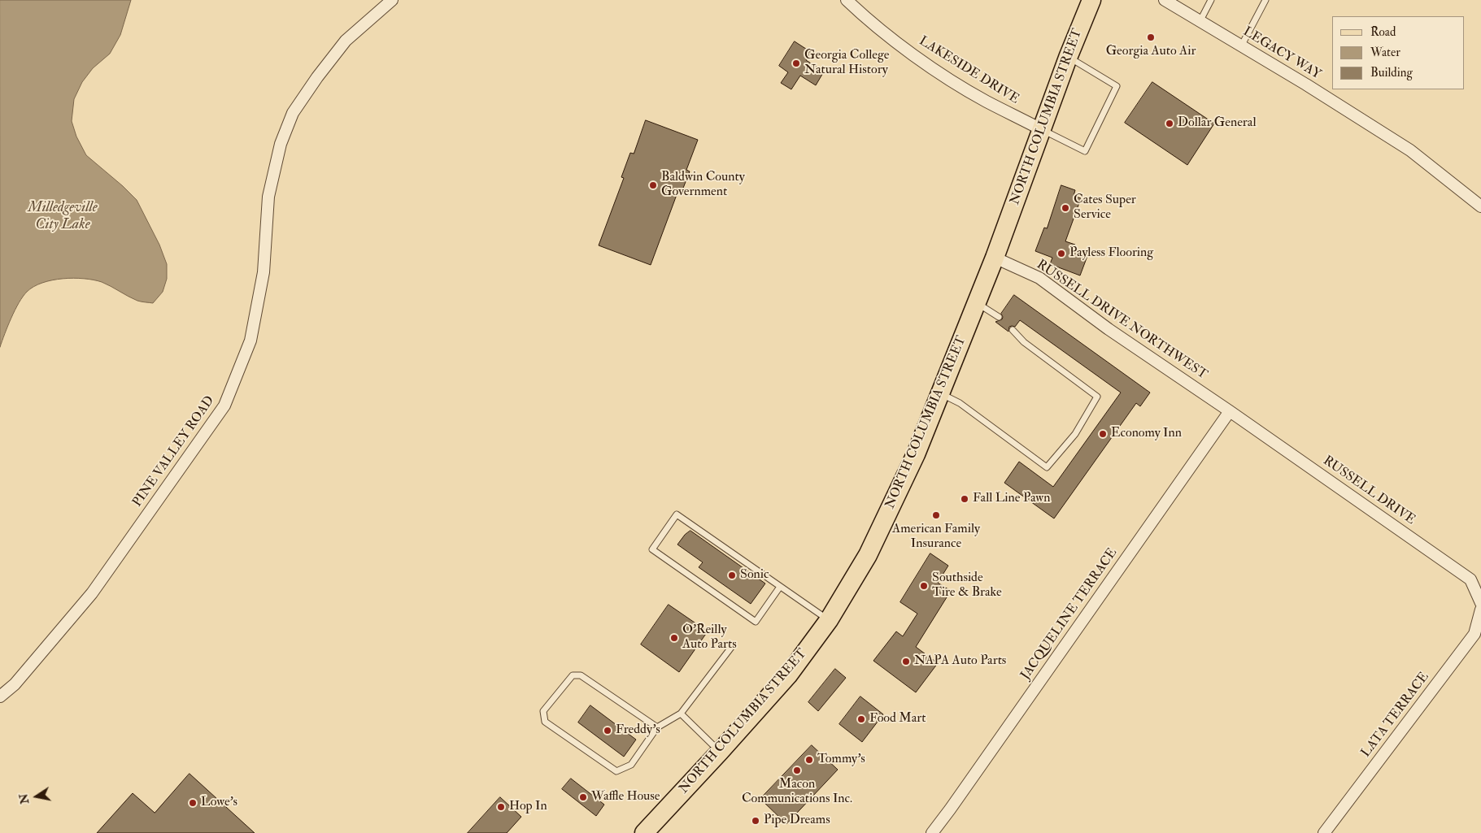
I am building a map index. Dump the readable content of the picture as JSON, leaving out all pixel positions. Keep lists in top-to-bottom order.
{
  "streets": {
    "main road": ["NORTH COLUMBIA STREET"],
    "street": [
      "LEGACY WAY",
      "LAKESIDE DRIVE",
      "RUSSELL DRIVE NORTHWEST",
      "PINE VALLEY ROAD",
      "RUSSELL DRIVE",
      "JACQUELINE TERRACE",
      "LATA TERRACE"
    ]
  },
  "crossings": [
    ["LAKESIDE DRIVE", "NORTH COLUMBIA STREET"],
    ["NORTH COLUMBIA STREET", "RUSSELL DRIVE NORTHWEST"],
    ["RUSSELL DRIVE NORTHWEST", "RUSSELL DRIVE"],
    ["RUSSELL DRIVE NORTHWEST", "JACQUELINE TERRACE"],
    ["RUSSELL DRIVE", "JACQUELINE TERRACE"]
  ],
  "water": ["Milledgeville City Lake"],
  "places": [
    "Georgia Auto Air",
    "Georgia College Natural History",
    "Dollar General",
    "Baldwin County Government",
    "Cates Super Service",
    "Payless Flooring",
    "Economy Inn",
    "Fall Line Pawn",
    "American Family Insurance",
    "Sonic",
    "Southside Tire & Brake",
    "O'Reilly Auto Parts",
    "NAPA Auto Parts",
    "Food Mart",
    "Freddy's",
    "Tommy's",
    "Macon Communications Inc.",
    "Waffle House",
    "Lowe's",
    "Hop In",
    "Pipe Dreams"
  ],
  "legend": ["Road", "Water", "Building"],
  "north": "left"
}
